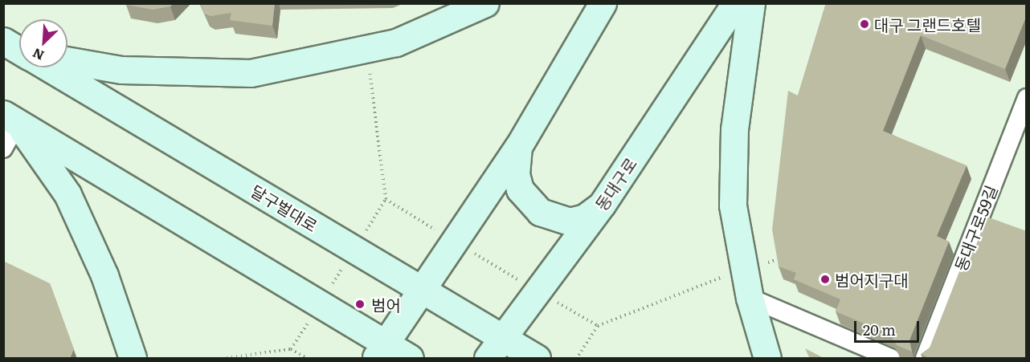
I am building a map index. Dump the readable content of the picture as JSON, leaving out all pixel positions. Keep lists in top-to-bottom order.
{
  "streets": {
    "main road": ["동대구로", "달구벌대로"],
    "street": ["동대구로59길"]
  },
  "crossings": [
    ["동대구로", "달구벌대로"]
  ],
  "places": ["대구 그랜드호텔", "범어지구대", "범어"],
  "scale_bar": "20 m",
  "north": "bottom left"
}
